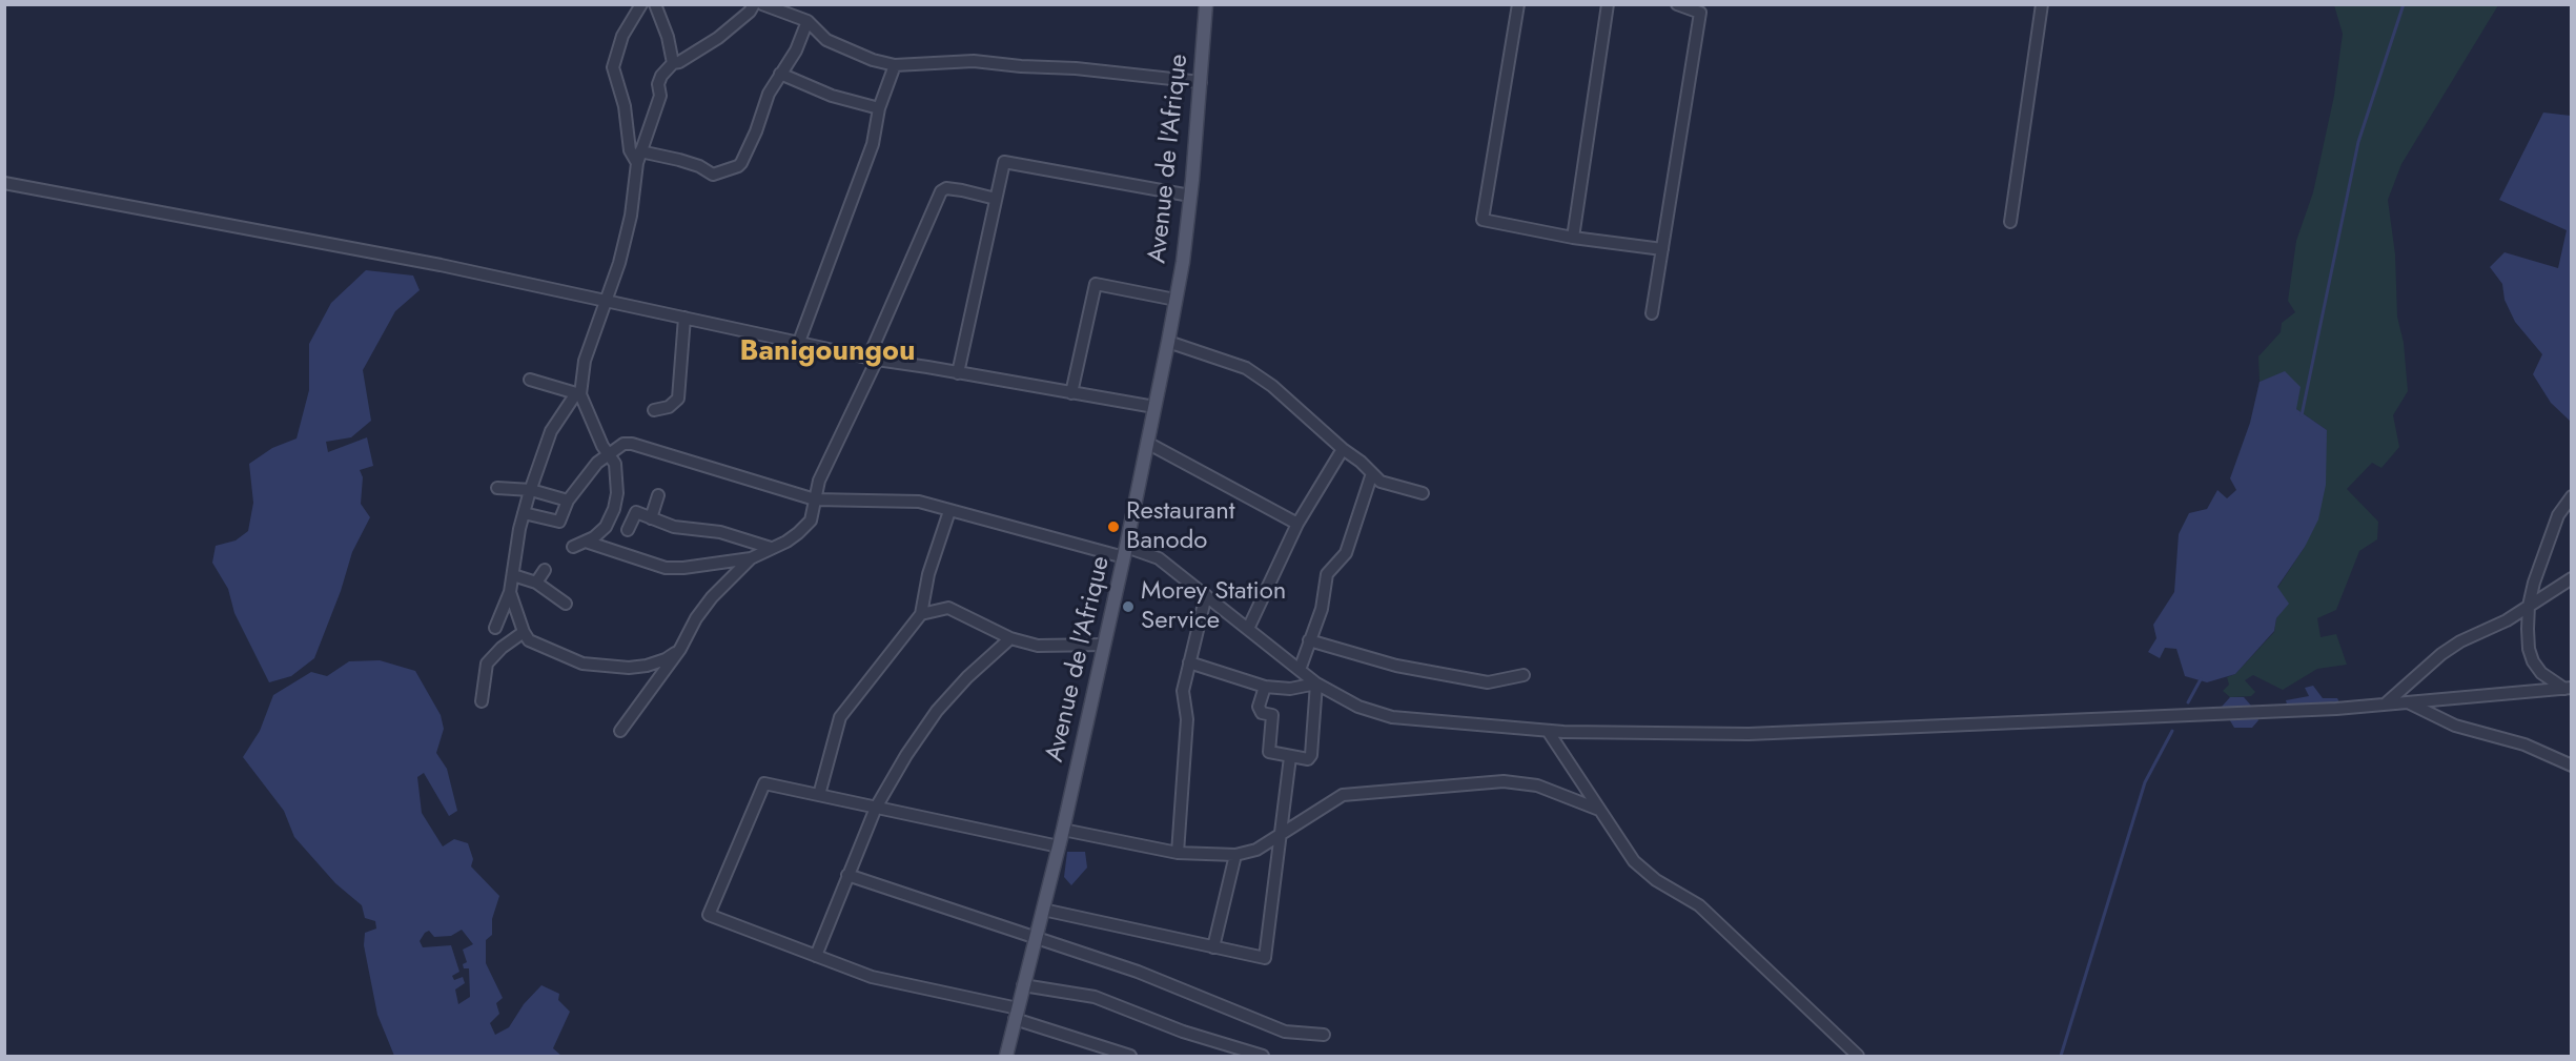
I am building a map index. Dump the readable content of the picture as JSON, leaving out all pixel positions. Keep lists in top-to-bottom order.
{
  "streets": {
    "main road": ["Avenue de l'Afrique"]
  },
  "districts": ["Banigoungou"],
  "places": ["Restaurant Banodo", "Morey Station Service"]
}
